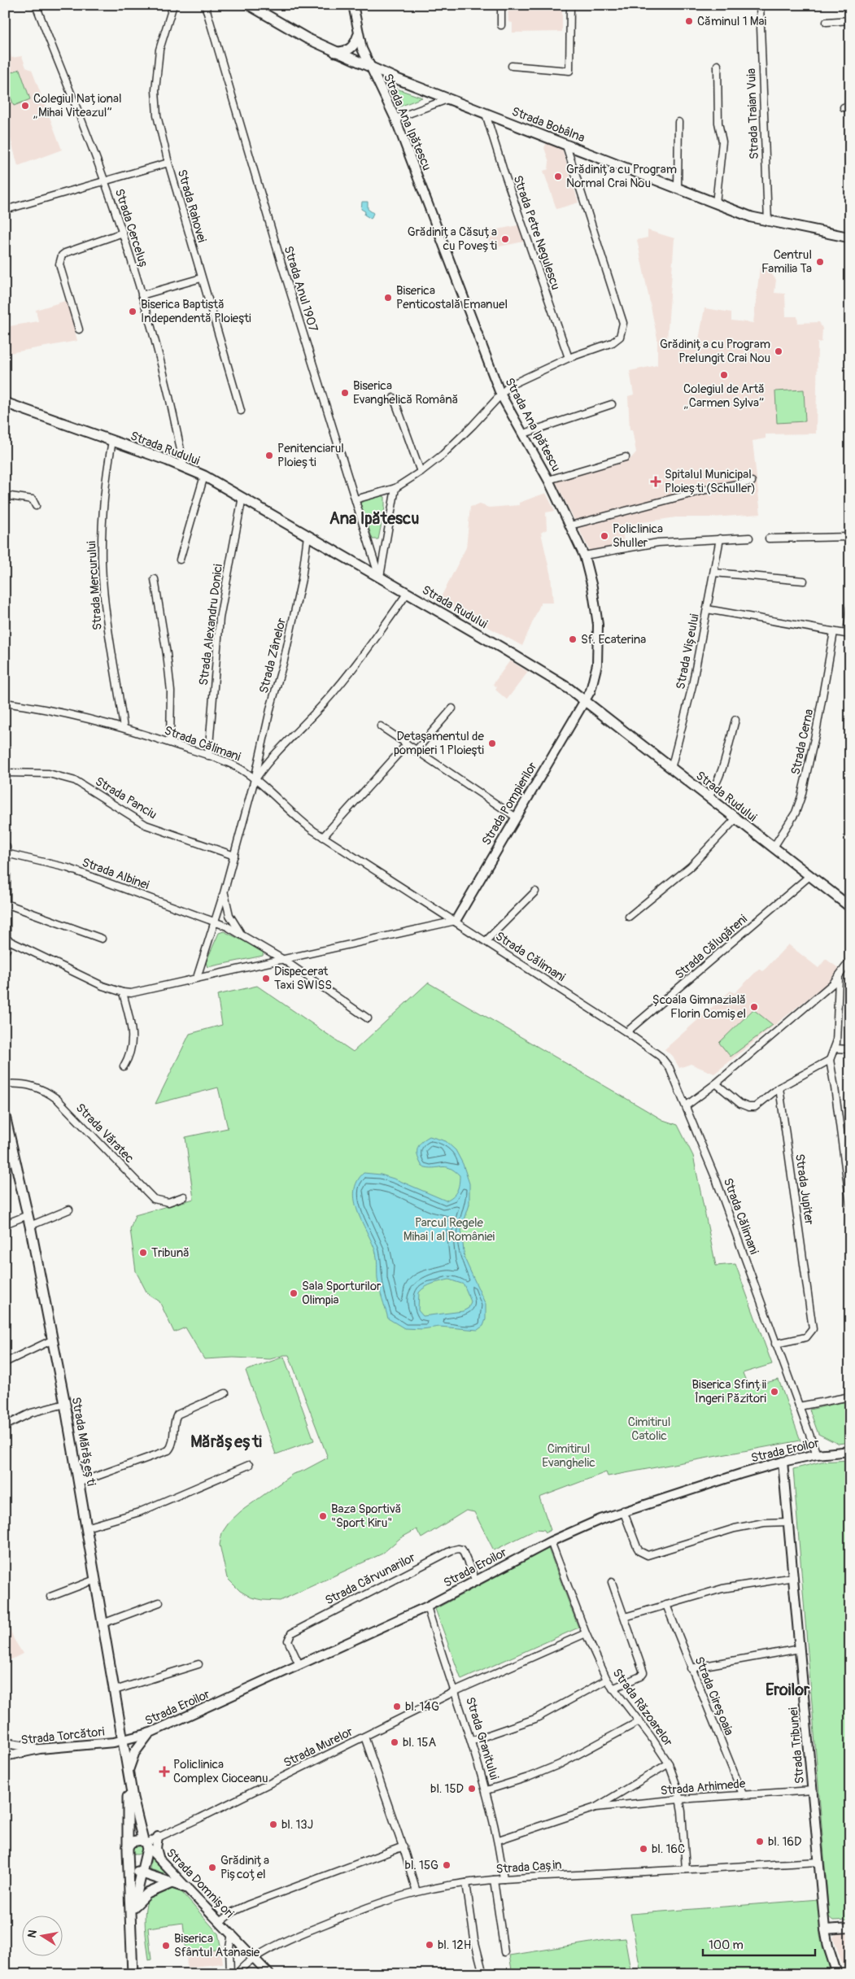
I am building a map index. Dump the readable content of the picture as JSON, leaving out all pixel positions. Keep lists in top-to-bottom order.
{
  "streets": {
    "main road": ["Strada Bobâlna", "Strada Rudului", "Strada Mărășești"],
    "street": [
      "Strada Traian Vuia",
      "Strada Ana Ipătescu",
      "Strada Rahovei",
      "Strada Cerceluș",
      "Strada Petre Negulescu",
      "Strada Anul 1907",
      "Strada Mercurului",
      "Strada Alexandru Donici",
      "Strada Vișeului",
      "Strada Zânelor",
      "Strada Cerna",
      "Strada Călimani",
      "Strada Panciu",
      "Strada Pompierilor",
      "Strada Albinei",
      "Strada Călugăreni",
      "Strada Văratec",
      "Strada Jupiter",
      "Strada Eroilor",
      "Strada Cărvunarilor",
      "Strada Cireșoaia",
      "Strada Răzoarelor",
      "Strada Torcători",
      "Strada Granitului",
      "Strada Tribunei",
      "Strada Murelor",
      "Strada Arhimede",
      "Strada Cașin",
      "Strada Domnișori"
    ]
  },
  "crossings": [
    ["Strada Traian Vuia", "Strada Bobâlna"],
    ["Strada Ana Ipătescu", "Strada Bobâlna"],
    ["Strada Ana Ipătescu", "Strada Rudului"],
    ["Strada Ana Ipătescu", "Strada Pompierilor"],
    ["Strada Bobâlna", "Strada Petre Negulescu"],
    ["Strada Cerceluș", "Strada Rudului"],
    ["Strada Anul 1907", "Strada Rudului"],
    ["Strada Rudului", "Strada Mercurului"],
    ["Strada Rudului", "Strada Alexandru Donici"],
    ["Strada Rudului", "Strada Vișeului"],
    ["Strada Rudului", "Strada Zânelor"],
    ["Strada Rudului", "Strada Cerna"],
    ["Strada Rudului", "Strada Pompierilor"],
    ["Strada Rudului", "Strada Călugăreni"],
    ["Strada Mercurului", "Strada Călimani"],
    ["Strada Alexandru Donici", "Strada Călimani"],
    ["Strada Zânelor", "Strada Călimani"],
    ["Strada Călimani", "Strada Pompierilor"],
    ["Strada Călimani", "Strada Călugăreni"],
    ["Strada Călimani", "Strada Jupiter"],
    ["Strada Călimani", "Strada Eroilor"],
    ["Strada Mărășești", "Strada Eroilor"],
    ["Strada Mărășești", "Strada Torcători"],
    ["Strada Mărășești", "Strada Murelor"],
    ["Strada Mărășești", "Strada Domnișori"],
    ["Strada Eroilor", "Strada Cărvunarilor"],
    ["Strada Eroilor", "Strada Răzoarelor"],
    ["Strada Eroilor", "Strada Torcători"],
    ["Strada Eroilor", "Strada Granitului"],
    ["Strada Eroilor", "Strada Tribunei"],
    ["Strada Cireșoaia", "Strada Arhimede"],
    ["Strada Răzoarelor", "Strada Murelor"],
    ["Strada Răzoarelor", "Strada Arhimede"],
    ["Strada Răzoarelor", "Strada Cașin"],
    ["Strada Granitului", "Strada Murelor"],
    ["Strada Granitului", "Strada Arhimede"],
    ["Strada Granitului", "Strada Cașin"],
    ["Strada Tribunei", "Strada Arhimede"],
    ["Strada Tribunei", "Strada Cașin"],
    ["Strada Murelor", "Strada Domnișori"],
    ["Strada Cașin", "Strada Domnișori"]
  ],
  "districts": ["Ana Ipătescu", "Mărășești", "Eroilor"],
  "parks": ["Parcul Regele Mihai I al României", "Cimitirul Catolic", "Cimitirul Evanghelic"],
  "places": {
    "other": [
      "Căminul 1 Mai",
      "Colegiul Național „Mihai Viteazul”",
      "Grădinița cu Program Normal Crai Nou",
      "Grădinița Căsuța cu Povești",
      "Centrul Familia Ta",
      "Biserica Penticostală Emanuel",
      "Biserica Baptistă Independentă Ploieşti",
      "Grădinița cu Program Prelungit Crai Nou",
      "Colegiul de Artă „Carmen Sylva”",
      "Biserica Evanghelică Română",
      "Penitenciarul Ploiești",
      "Policlinica Shuller",
      "Sf. Ecaterina",
      "Detaşamentul de pompieri 1 Ploieşti",
      "Dispecerat Taxi SWISS",
      "Școala Gimnazială Florin Comișel",
      "Tribună",
      "Sala Sporturilor Olimpia",
      "Biserica Sfinții Îngeri Păzitori",
      "Baza Sportivă \"Sport Kiru\"",
      "bl. 14G",
      "bl. 15A",
      "bl. 15D",
      "bl. 13J",
      "bl. 16D",
      "bl. 16C",
      "bl. 15G",
      "Grădinița Pișcoțel",
      "bl. 12H",
      "Biserica Sfântul Atanasie"
    ],
    "health": ["Spitalul Municipal Ploiești (Schuller)", "Policlinica Complex Cioceanu"]
  },
  "scale_bar": "100 m",
  "north": "left"
}
